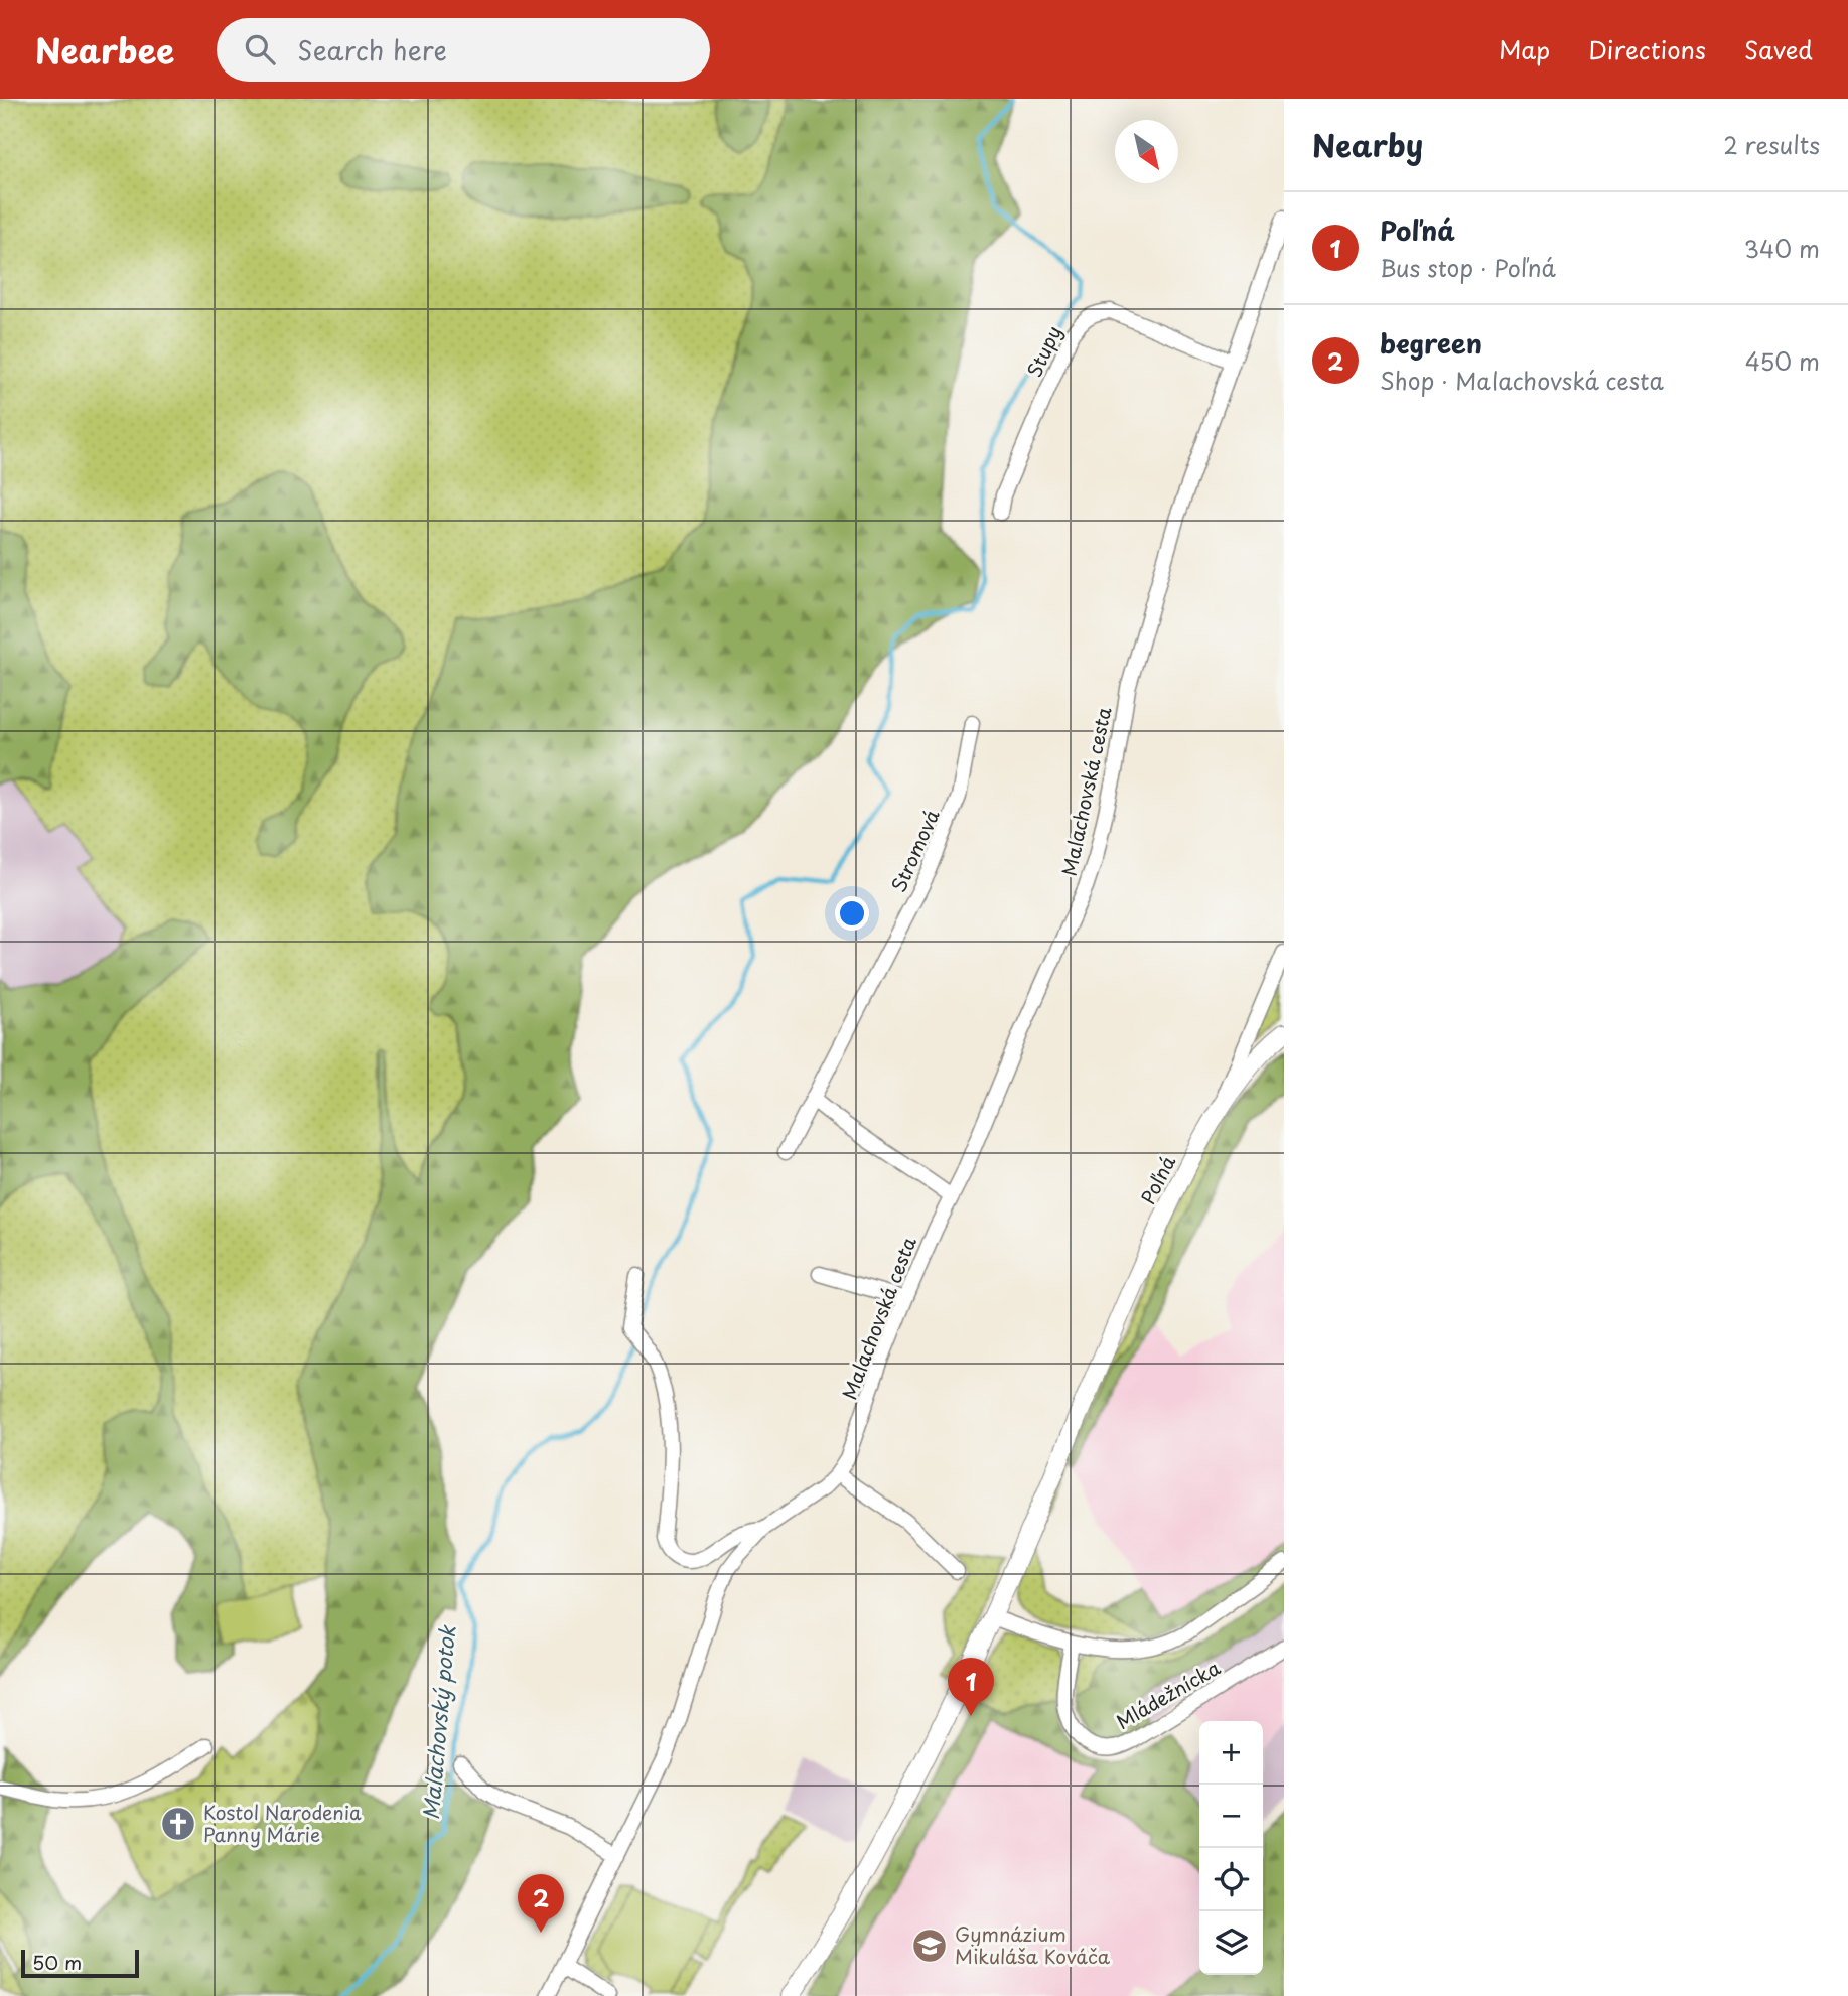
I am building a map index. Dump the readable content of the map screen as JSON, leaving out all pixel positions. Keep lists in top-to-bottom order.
{
  "streets": {
    "street": [
      "Stupy",
      "Malachovská cesta",
      "Stromová",
      "Poľná",
      "Mládežnícka"
    ]
  },
  "crossings": [
    ["Stupy", "Malachovská cesta"]
  ],
  "water": ["Malachovský potok"],
  "places": {
    "church": ["Kostol Narodenia Panny Márie"],
    "school or university": ["Gymnázium Mikuláša Kováča"]
  },
  "scale_bar": "50 m",
  "north": "bottom right",
  "page": {
    "header": "Nearbee",
    "search": "Search here",
    "nav": ["Map", "Directions", "Saved"],
    "heading": ["Nearby", "2 results"],
    "list": [
      {
        "mark": "1",
        "name": "Poľná",
        "note": "Bus stop · Poľná",
        "value": "340 m"
      },
      {
        "mark": "2",
        "name": "begreen",
        "note": "Shop · Malachovská cesta",
        "value": "450 m"
      }
    ],
    "pins": ["1", "2"],
    "map_buttons": ["+", "−"],
    "scale": "50 m"
  }
}
